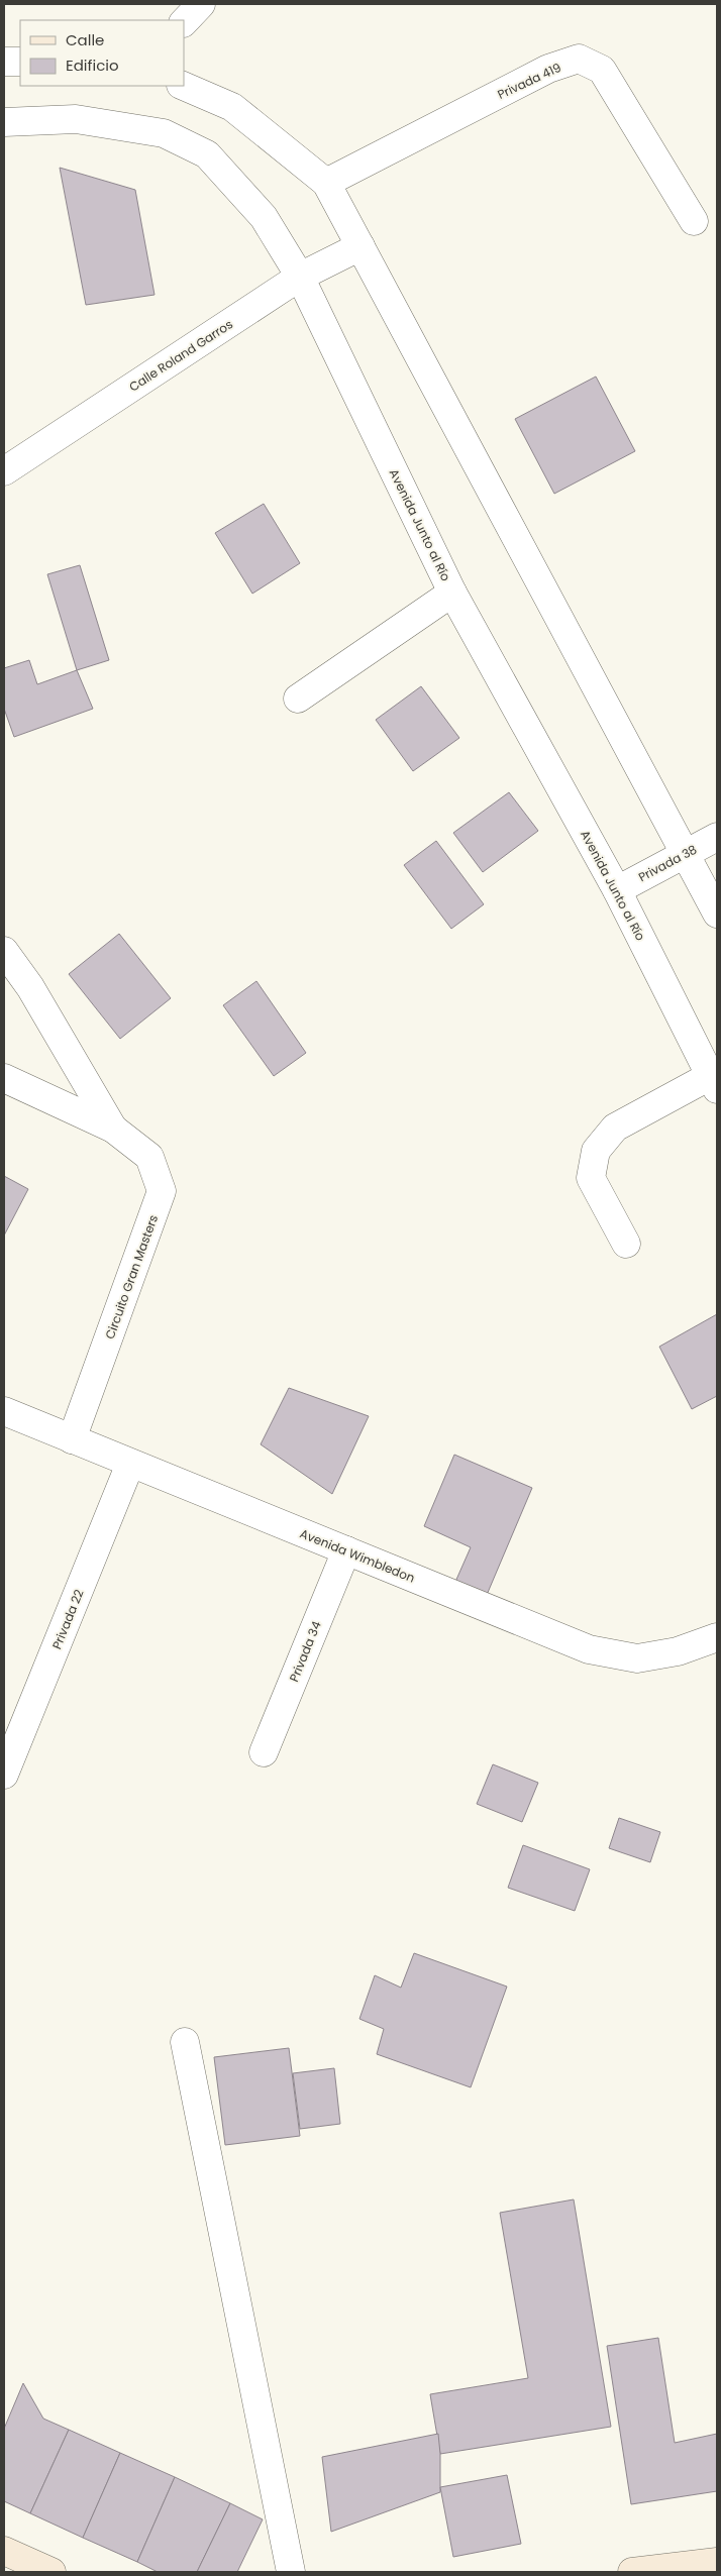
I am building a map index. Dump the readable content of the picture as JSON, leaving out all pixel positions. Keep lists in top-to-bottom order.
{
  "streets": {
    "street": [
      "Privada 419",
      "Calle Roland Garros",
      "Avenida Junto al Río",
      "Privada 38",
      "Circuito Gran Masters",
      "Avenida Wimbledon",
      "Privada 22",
      "Privada 34"
    ]
  },
  "crossings": [
    ["Calle Roland Garros", "Avenida Junto al Río"],
    ["Avenida Junto al Río", "Privada 38"],
    ["Circuito Gran Masters", "Avenida Wimbledon"],
    ["Avenida Wimbledon", "Privada 22"],
    ["Avenida Wimbledon", "Privada 34"]
  ],
  "legend": ["Calle", "Edificio"]
}
